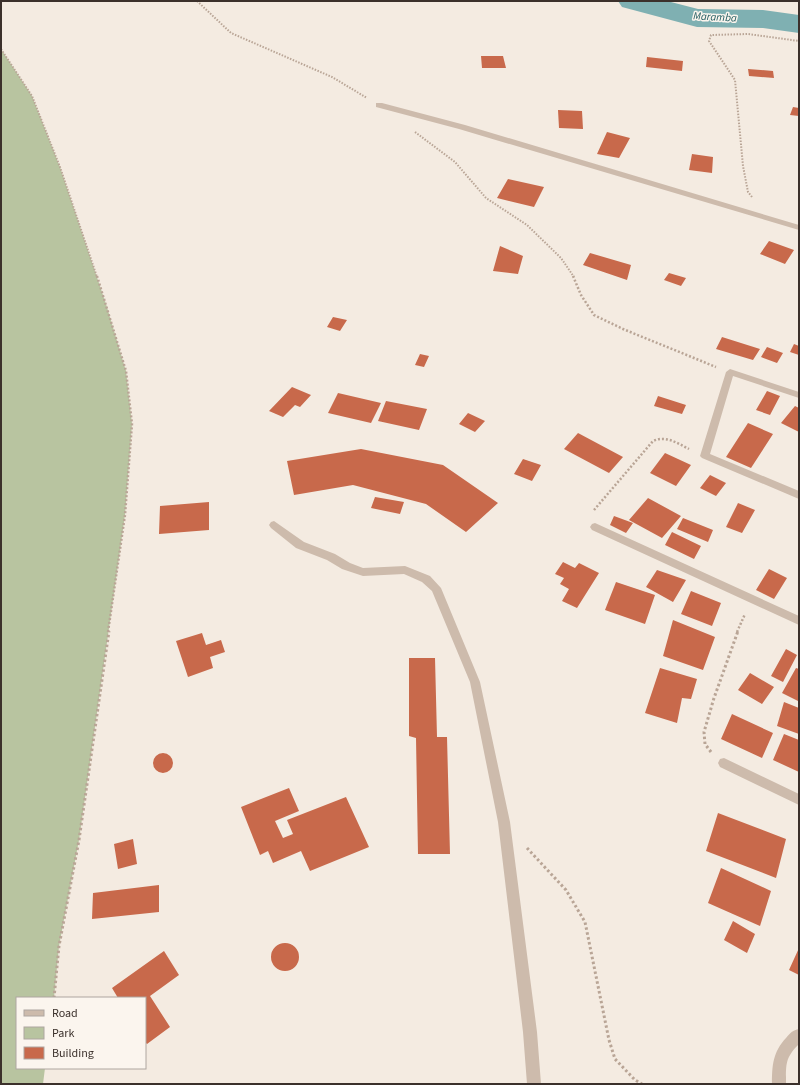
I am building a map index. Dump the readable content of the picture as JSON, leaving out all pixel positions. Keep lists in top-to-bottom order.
{
  "water": ["Maramba"],
  "legend": ["Road", "Park", "Building"]
}
